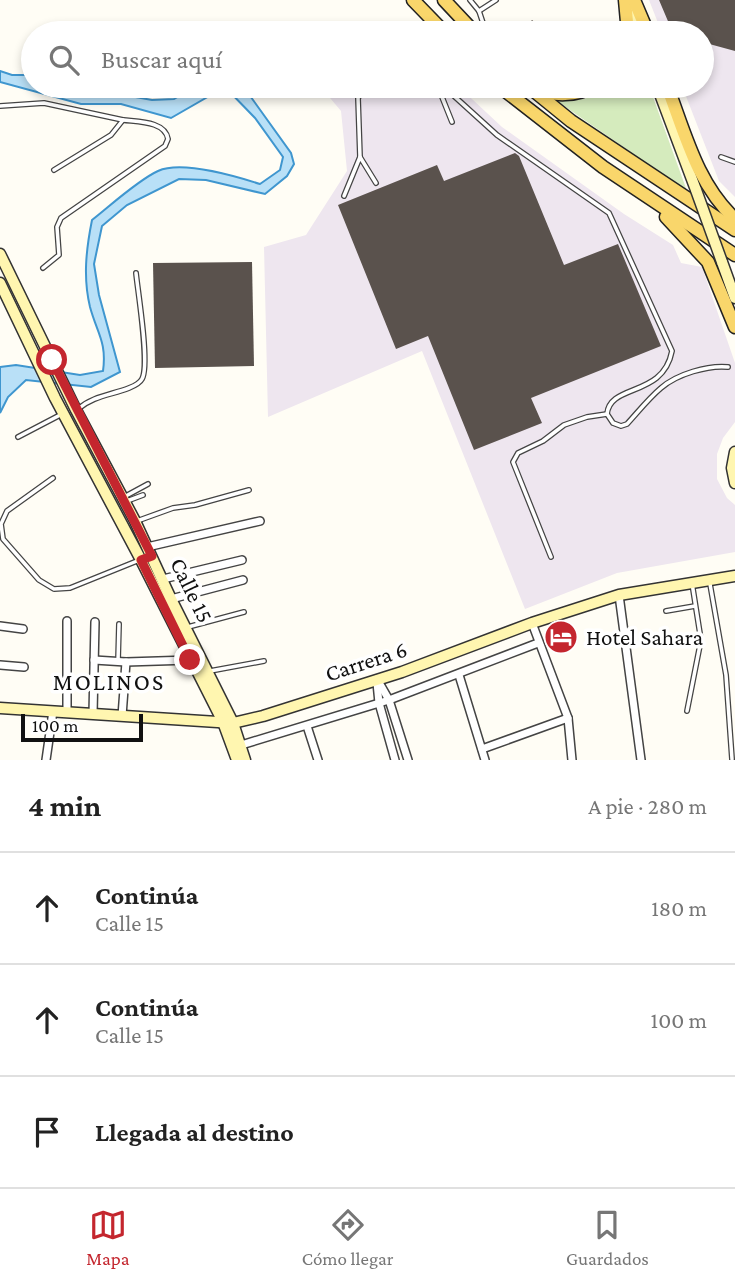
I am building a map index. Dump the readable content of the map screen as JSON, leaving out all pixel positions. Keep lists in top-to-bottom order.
{
  "streets": {
    "street": ["Calle 15", "Carrera 6"]
  },
  "crossings": [
    ["Calle 15", "Carrera 6"]
  ],
  "districts": ["MOLINOS"],
  "places": {
    "hotel": ["Hotel Sahara"]
  },
  "scale_bar": "100 m",
  "page": {
    "search": "Buscar aquí",
    "scale": "100 m",
    "heading": ["4 min", "A pie · 280 m"],
    "list": [
      ["Continúa", "Calle 15", "180 m"],
      ["Continúa", "Calle 15", "100 m"],
      "Llegada al destino"
    ],
    "nav": ["Mapa", "Cómo llegar", "Guardados"]
  }
}
